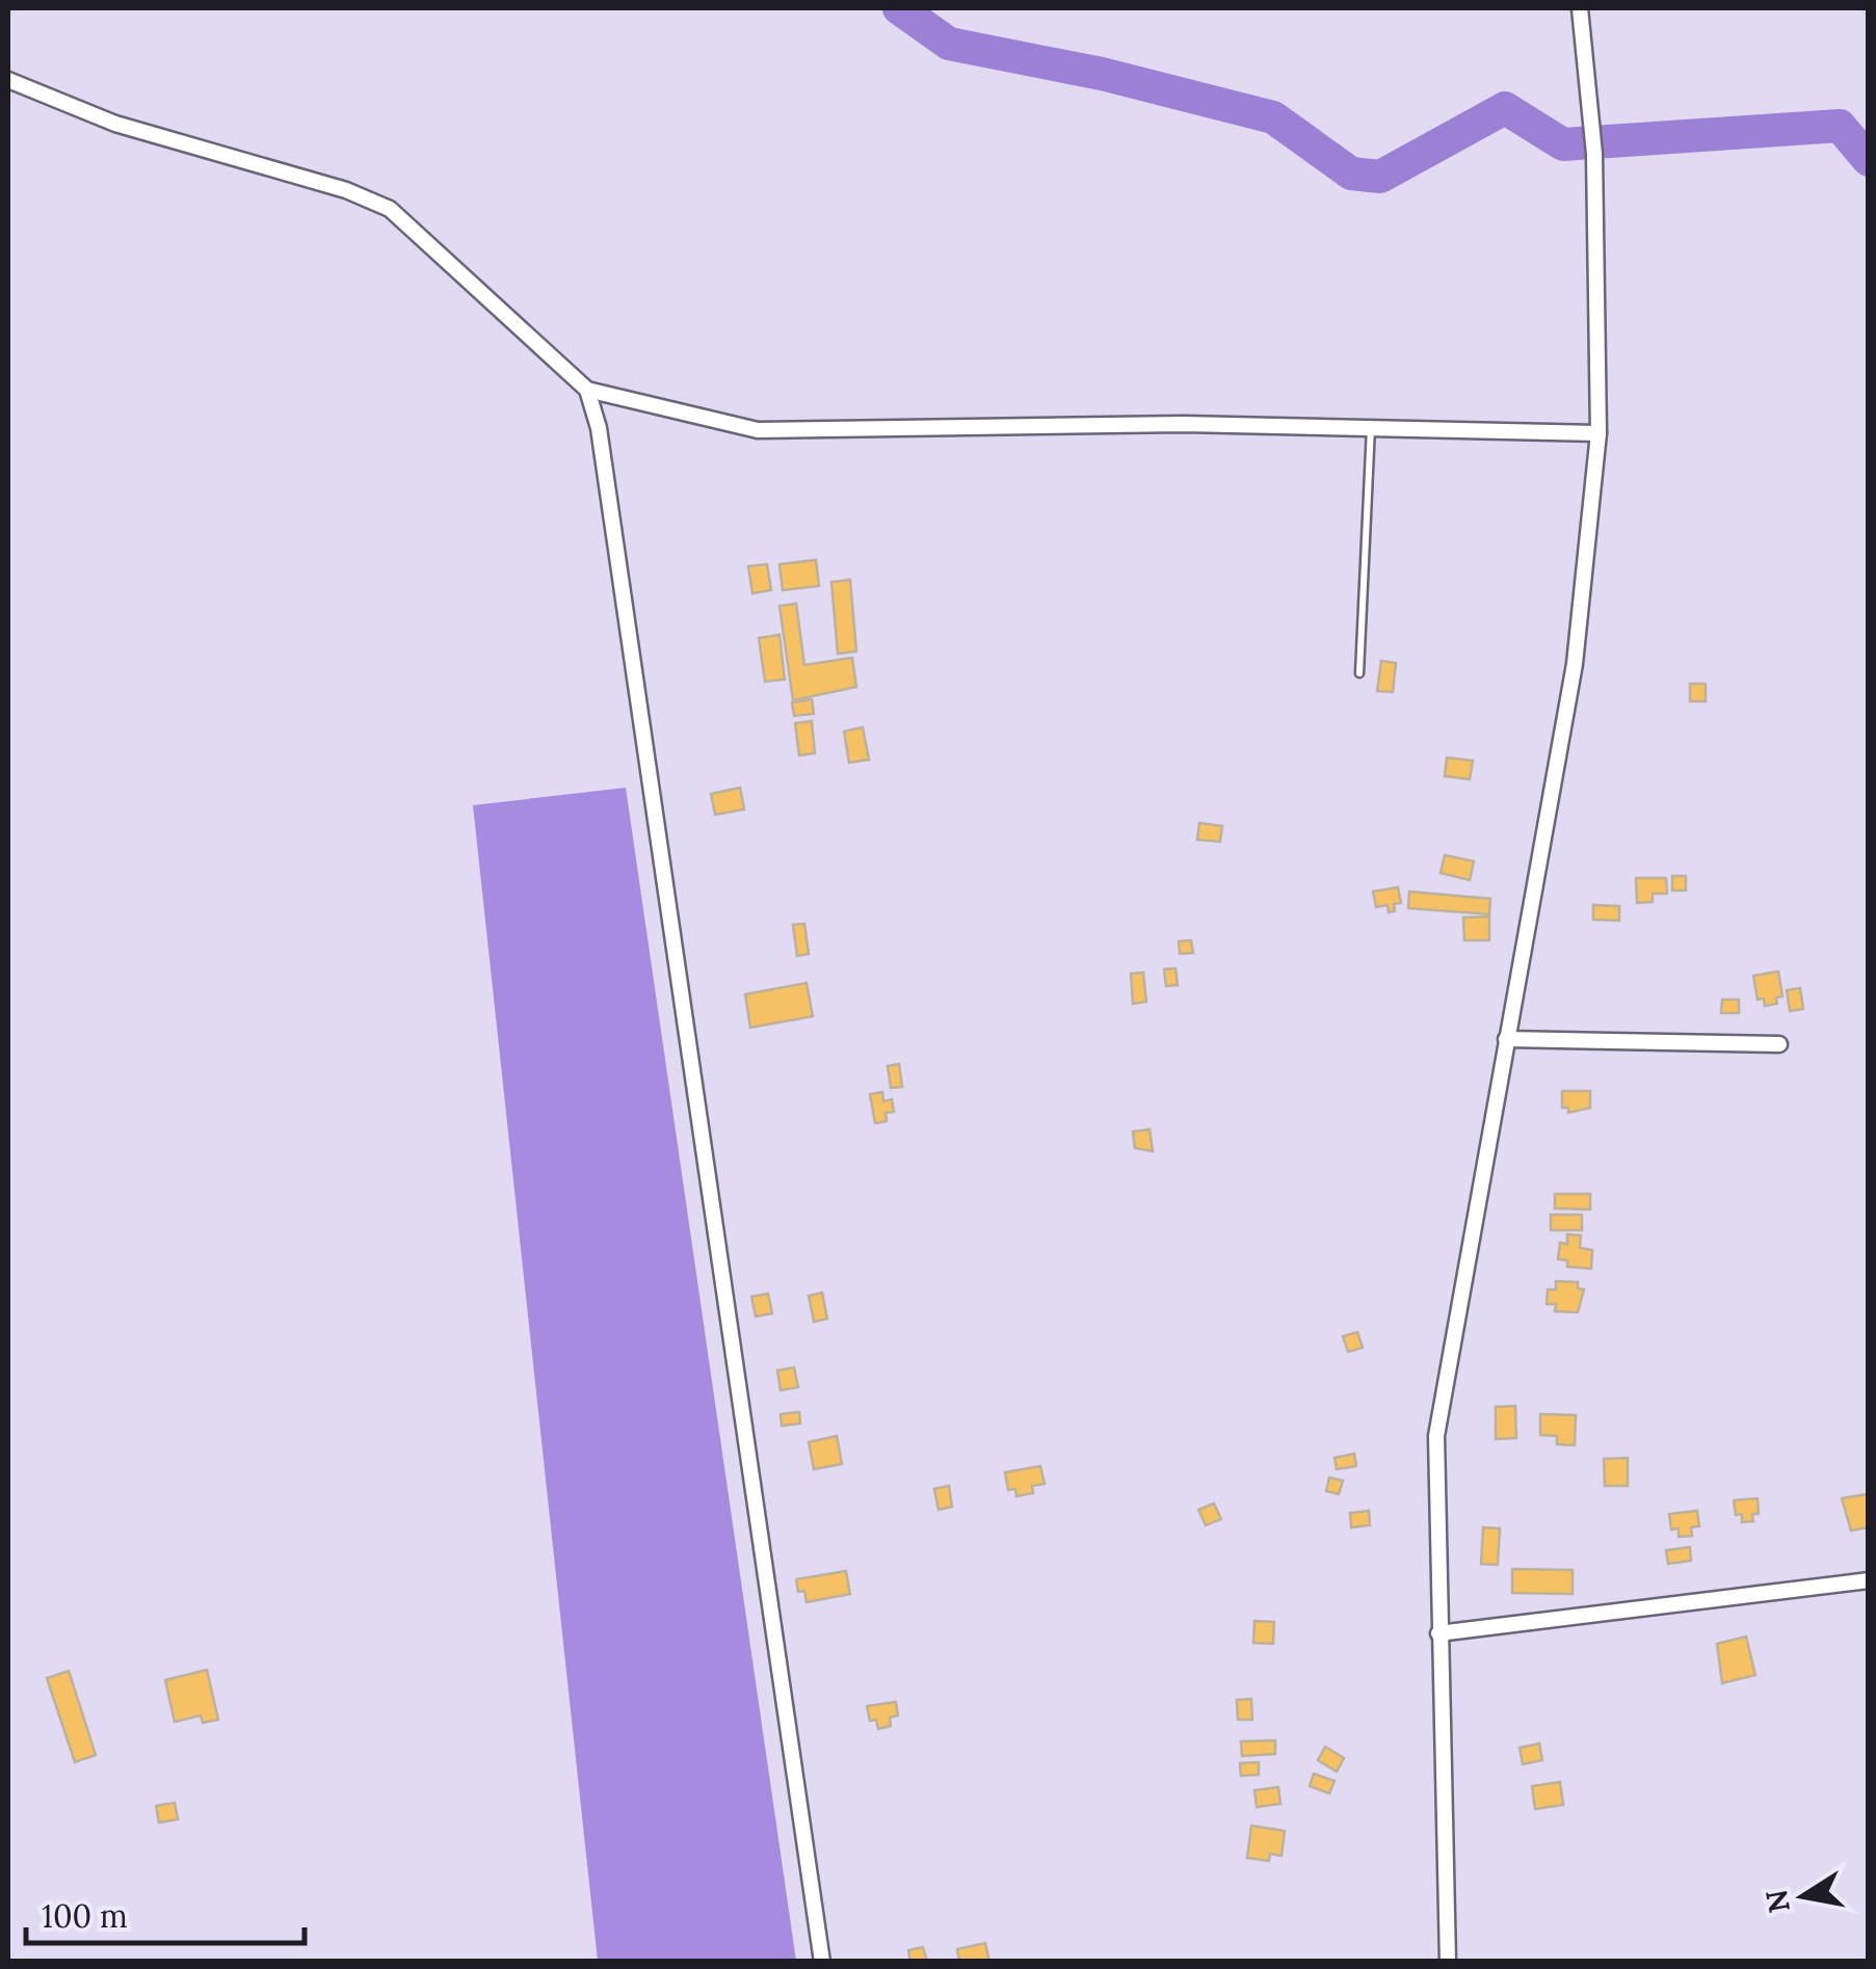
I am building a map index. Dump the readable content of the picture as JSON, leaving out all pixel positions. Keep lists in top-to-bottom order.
{
  "scale_bar": "100 m",
  "north": "left"
}
